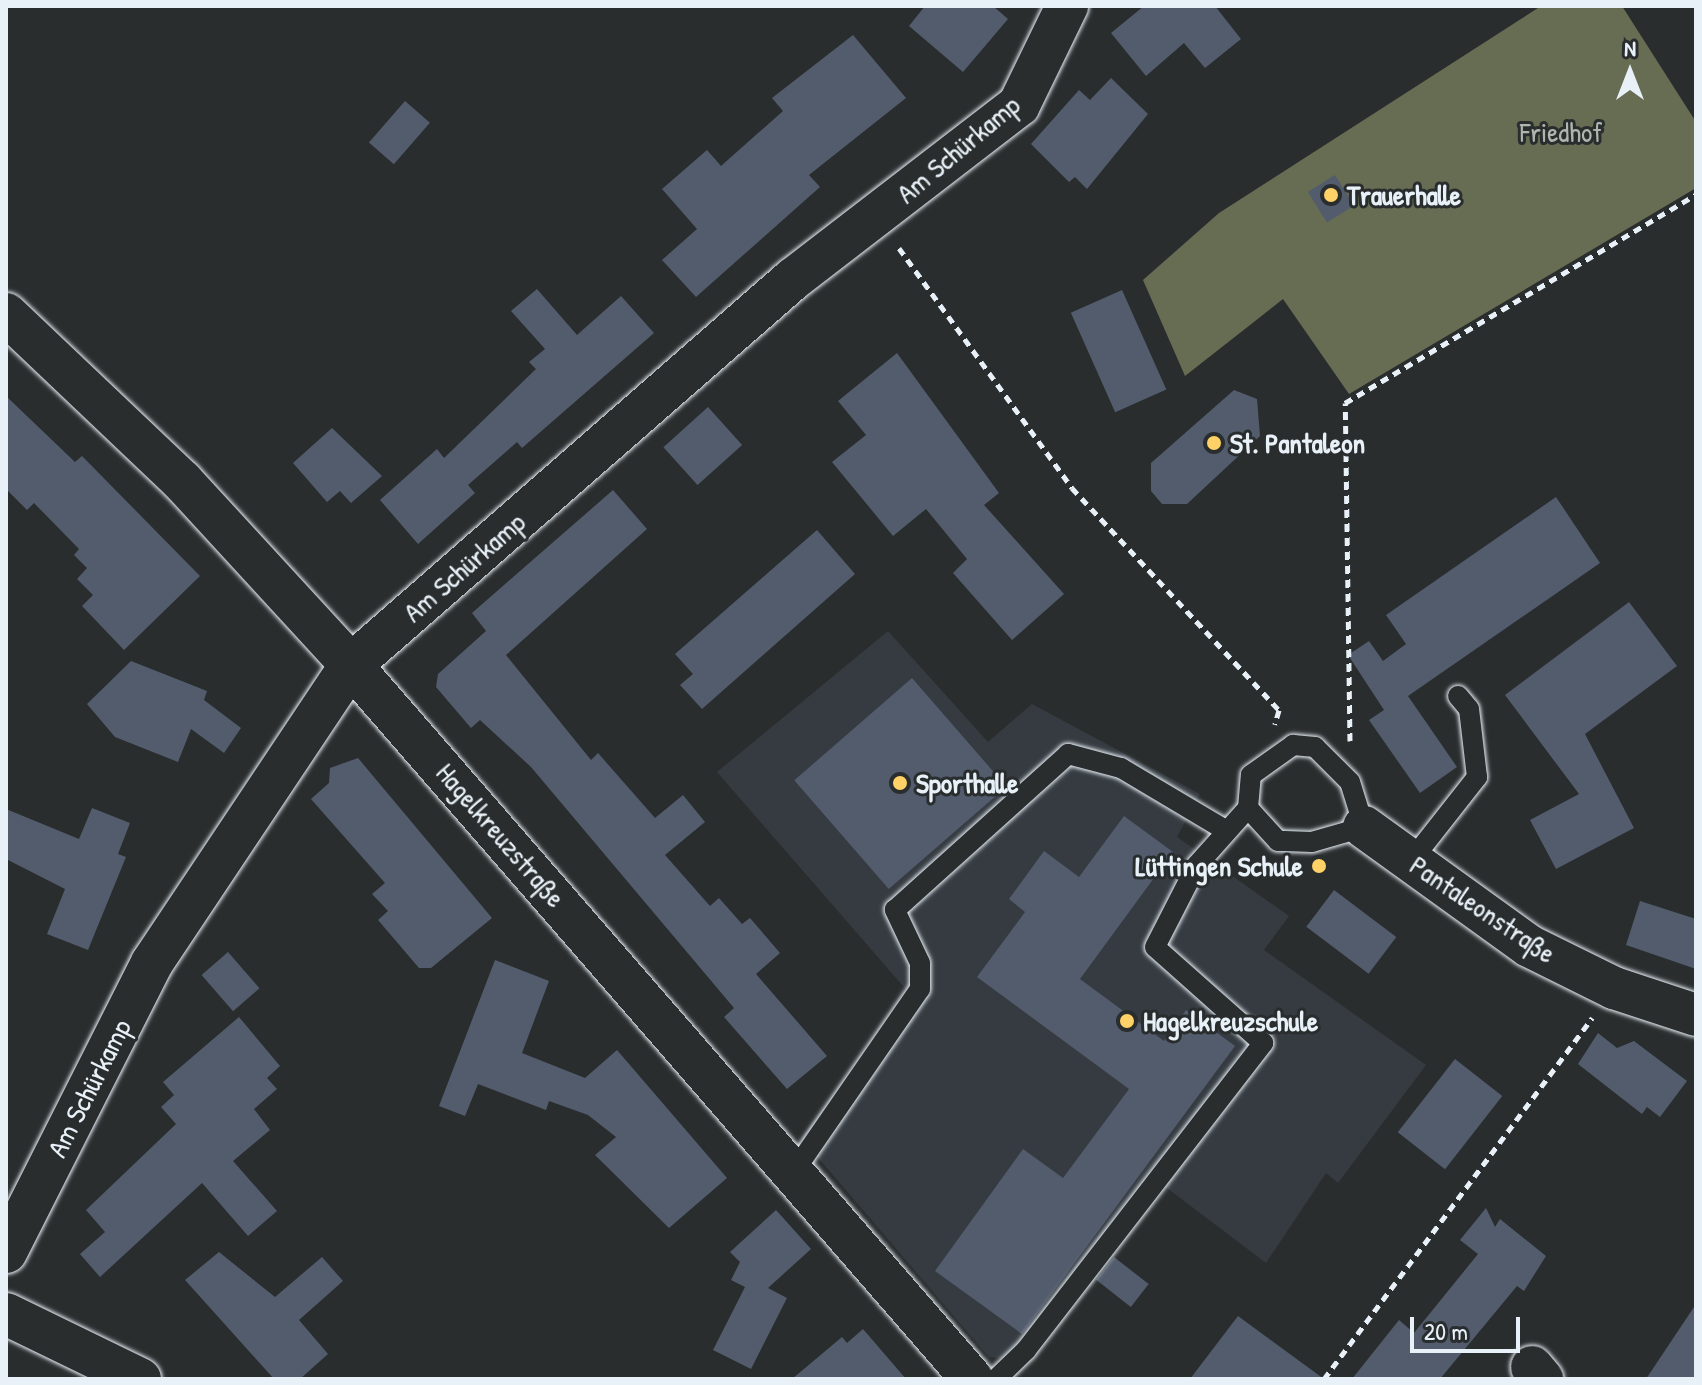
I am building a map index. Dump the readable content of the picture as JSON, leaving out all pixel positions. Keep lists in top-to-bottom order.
{
  "streets": {
    "street": ["Am Schürkamp", "Hagelkreuzstraße", "Pantaleonstraße"]
  },
  "crossings": [
    ["Am Schürkamp", "Hagelkreuzstraße"]
  ],
  "parks": ["Friedhof"],
  "places": [
    "Trauerhalle",
    "St. Pantaleon",
    "Sporthalle",
    "Lüttingen Schule",
    "Hagelkreuzschule"
  ],
  "scale_bar": "20 m",
  "north": "top"
}
